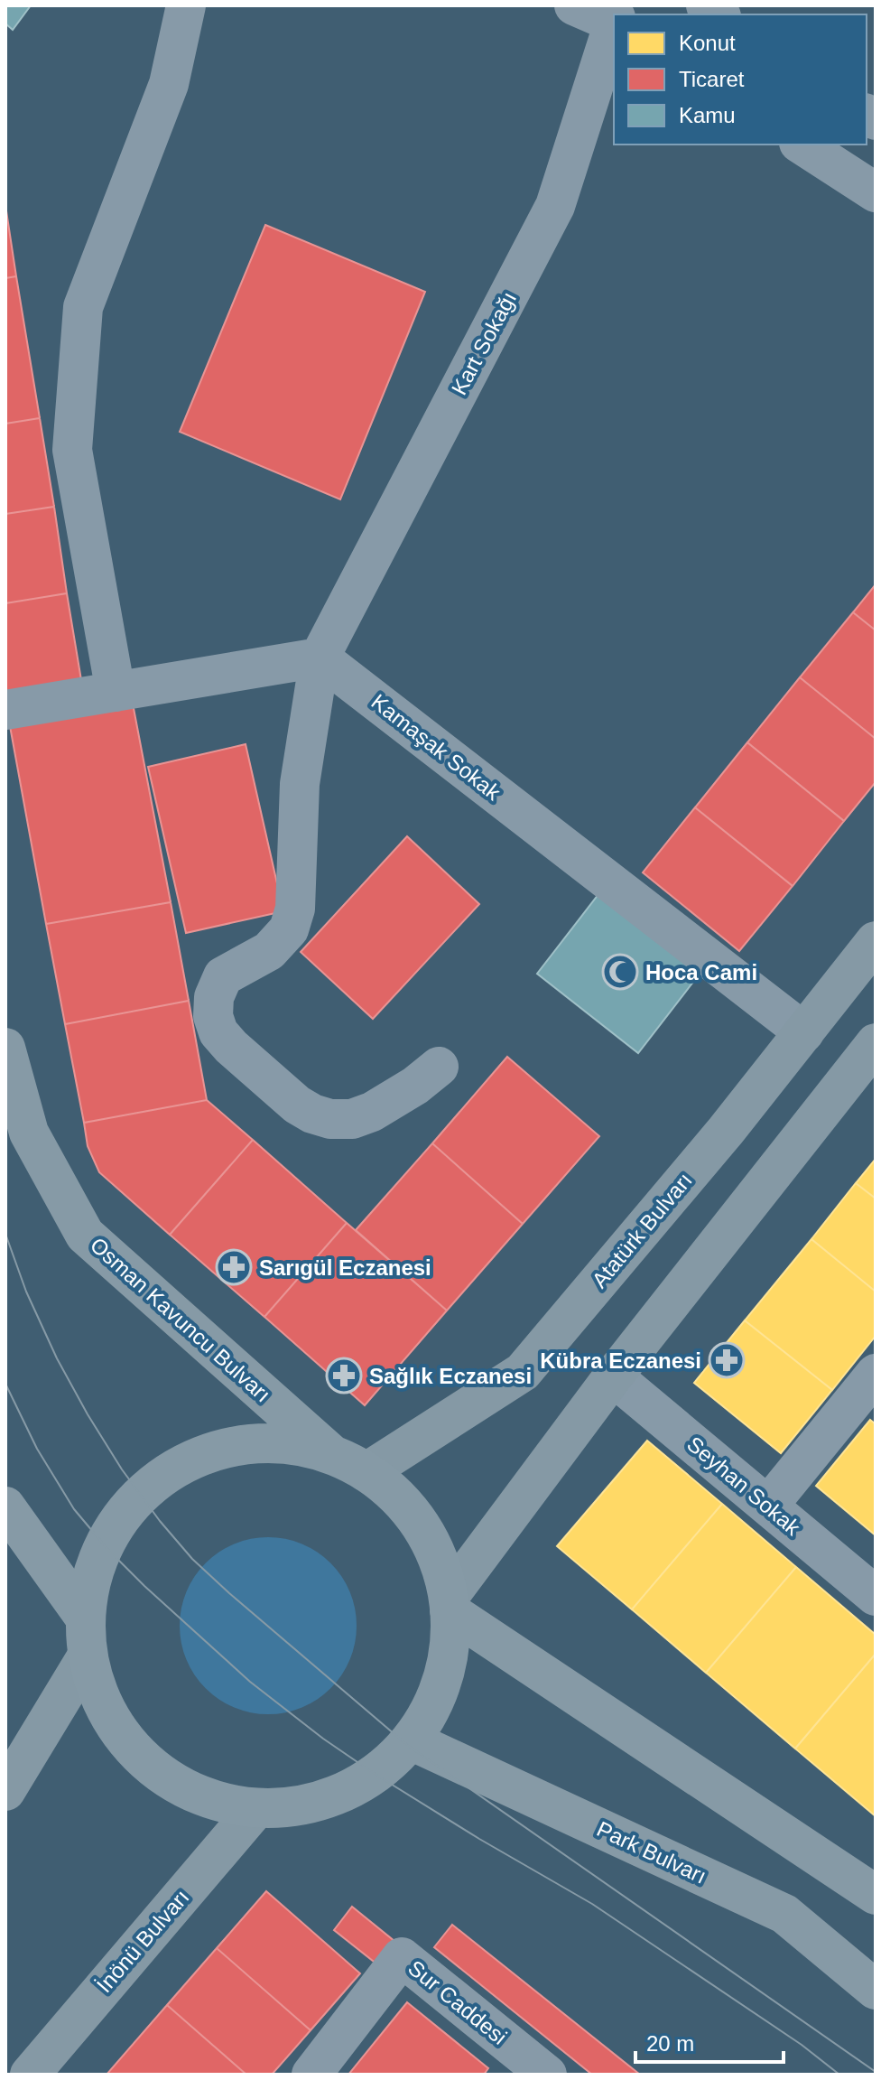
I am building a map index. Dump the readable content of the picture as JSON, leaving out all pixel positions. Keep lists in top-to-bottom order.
{
  "streets": {
    "highway": ["Osman Kavuncu Bulvarı", "Park Bulvarı"],
    "main road": ["Atatürk Bulvarı", "İnönü Bulvarı"],
    "street": [
      "Kart Sokağı",
      "Kamaşak Sokak",
      "Seyhan Sokak",
      "Sur Caddesi"
    ]
  },
  "crossings": [
    ["Kart Sokağı", "Kamaşak Sokak"],
    ["Kamaşak Sokak", "Atatürk Bulvarı"],
    ["Atatürk Bulvarı", "Osman Kavuncu Bulvarı"],
    ["Osman Kavuncu Bulvarı", "Park Bulvarı"],
    ["Osman Kavuncu Bulvarı", "İnönü Bulvarı"]
  ],
  "places": {
    "mosque": ["Hoca Cami"],
    "pharmacy": ["Sarıgül Eczanesi", "Kübra Eczanesi", "Sağlık Eczanesi"]
  },
  "legend": ["Konut", "Ticaret", "Kamu"],
  "scale_bar": "20 m"
}
